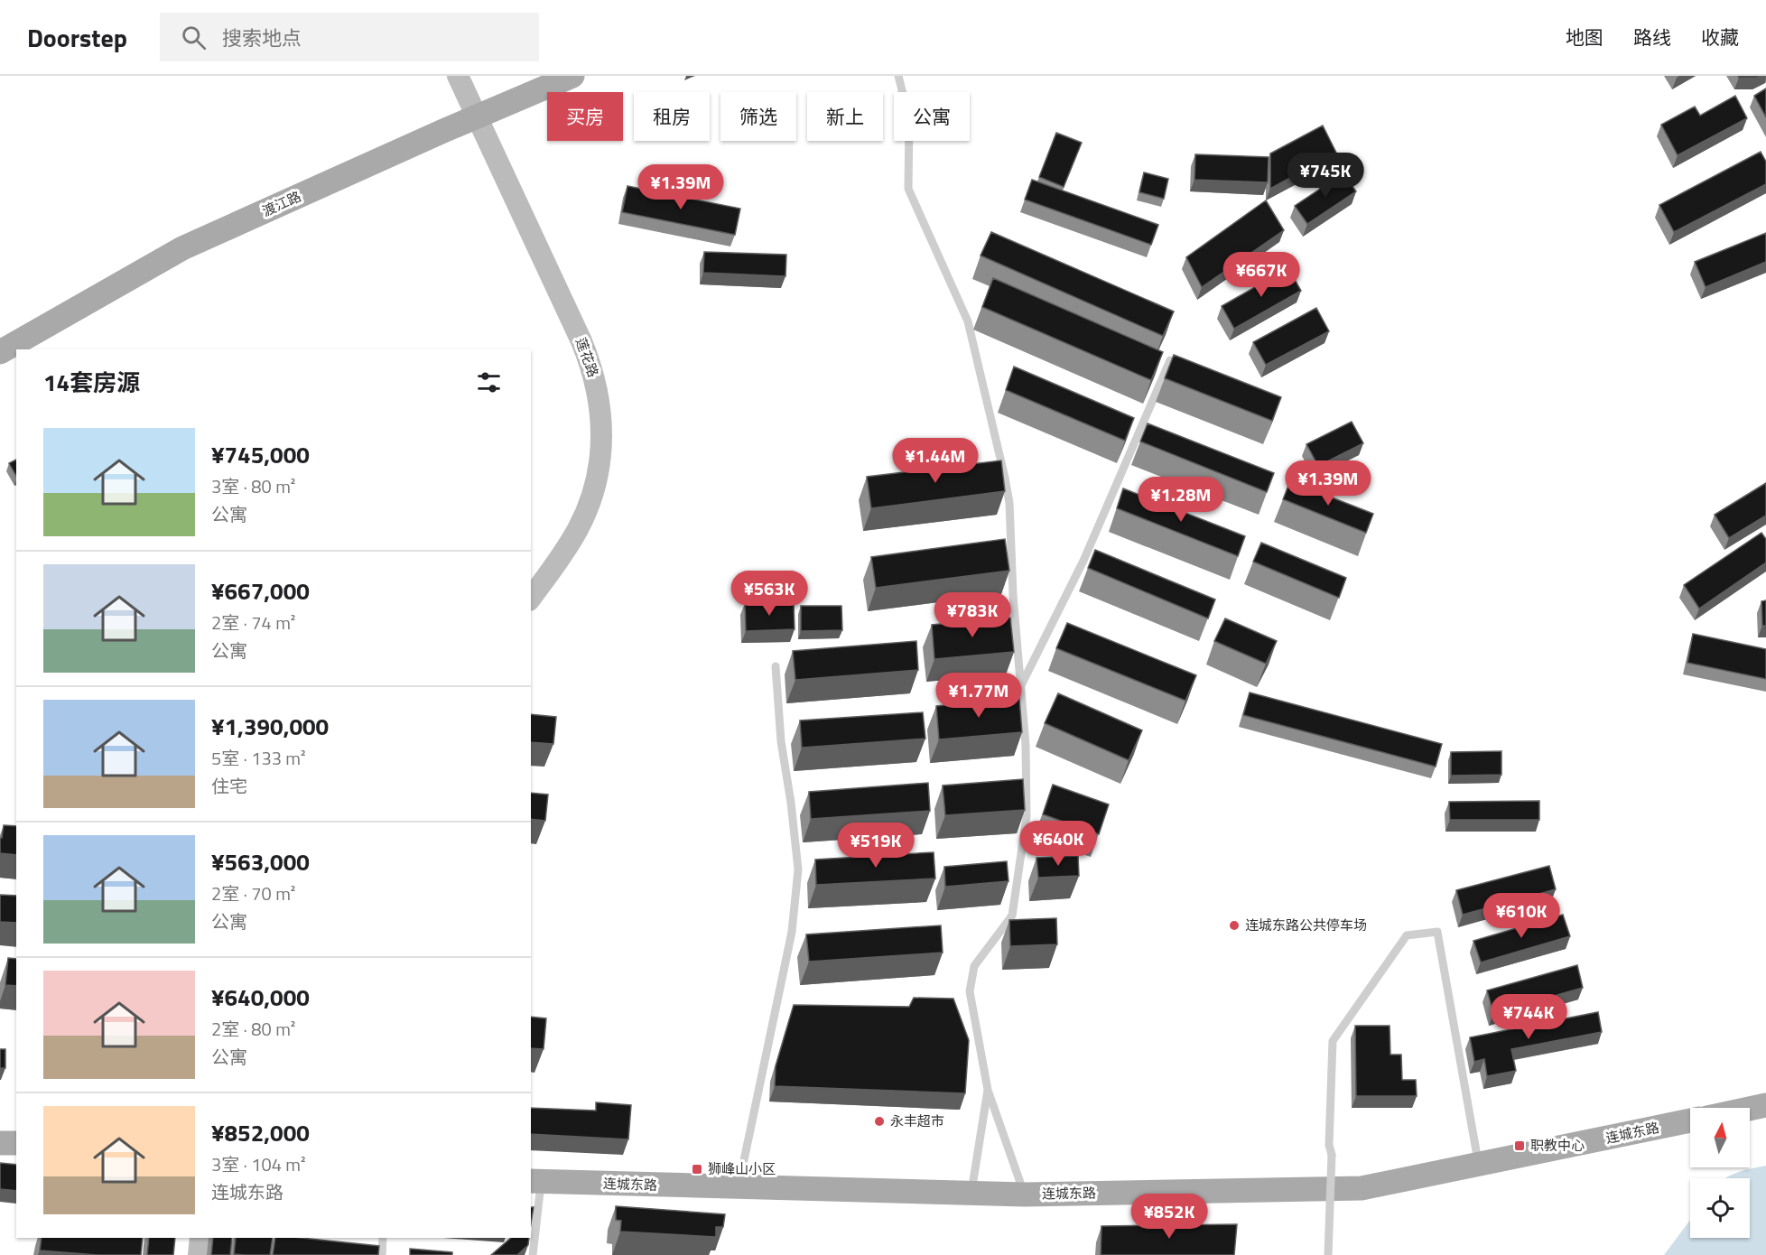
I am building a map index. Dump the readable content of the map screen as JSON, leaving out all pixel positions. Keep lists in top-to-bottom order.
{
  "streets": {
    "main road": ["渡江路", "莲花路", "连城东路"]
  },
  "crossings": [
    ["渡江路", "莲花路"]
  ],
  "places": {
    "other": ["连城东路公共停车场", "永丰超市"],
    "transit": ["职教中心", "狮峰山小区"]
  },
  "north": "top",
  "page": {
    "header": "Doorstep",
    "search": "搜索地点",
    "nav": ["地图", "路线", "收藏"],
    "chip": [
      "买房",
      "租房",
      "筛选",
      "新上",
      "公寓"
    ],
    "price": [
      "¥745K",
      "¥1.39M",
      "¥667K",
      "¥1.44M",
      "¥1.39M",
      "¥1.28M",
      "¥563K",
      "¥783K",
      "¥1.77M",
      "¥640K",
      "¥519K",
      "¥610K",
      "¥744K",
      "¥852K"
    ],
    "heading": "14套房源",
    "list": [
      {
        "name": "¥745,000",
        "note": "3室 · 80 m² · 公寓"
      },
      {
        "name": "¥667,000",
        "note": "2室 · 74 m² · 公寓"
      },
      {
        "name": "¥1,390,000",
        "note": "5室 · 133 m² · 住宅"
      },
      {
        "name": "¥563,000",
        "note": "2室 · 70 m² · 公寓"
      },
      {
        "name": "¥640,000",
        "note": "2室 · 80 m² · 公寓"
      },
      {
        "name": "¥852,000",
        "note": "3室 · 104 m² · 连城东路"
      }
    ]
  }
}
